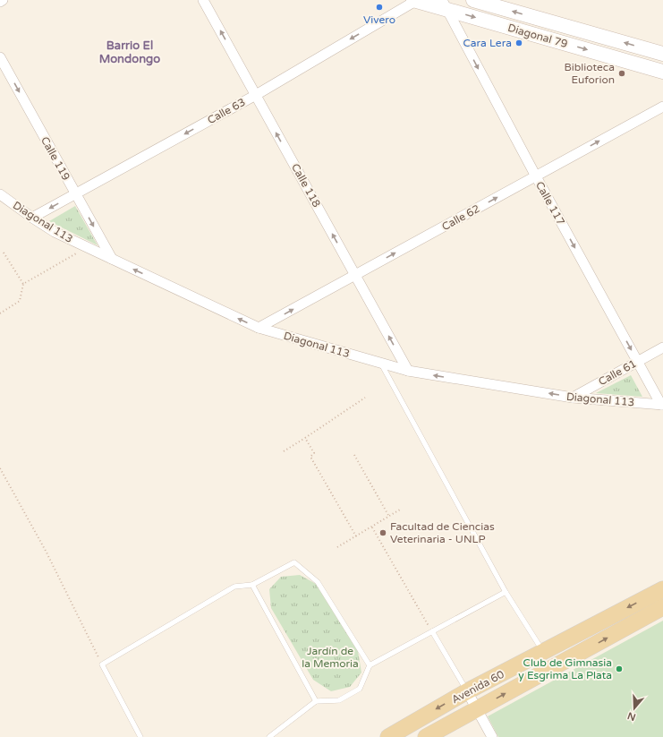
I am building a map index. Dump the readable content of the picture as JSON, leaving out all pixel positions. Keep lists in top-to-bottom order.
{
  "streets": {
    "main road": ["Diagonal 79", "Avenida 60"],
    "street": [
      "Calle 63",
      "Calle 119",
      "Calle 118",
      "Calle 117",
      "Calle 62",
      "Diagonal 113",
      "Calle 61"
    ]
  },
  "crossings": [
    ["Diagonal 79", "Calle 63"],
    ["Diagonal 79", "Calle 117"],
    ["Calle 63", "Calle 119"],
    ["Calle 63", "Calle 118"],
    ["Calle 63", "Diagonal 113"],
    ["Calle 119", "Diagonal 113"],
    ["Calle 118", "Calle 62"],
    ["Calle 118", "Diagonal 113"],
    ["Calle 117", "Calle 62"],
    ["Calle 117", "Diagonal 113"],
    ["Calle 117", "Calle 61"],
    ["Calle 62", "Diagonal 113"],
    ["Diagonal 113", "Calle 61"]
  ],
  "one_way": [
    "Calle 63",
    "Calle 119",
    "Calle 118",
    "Calle 117",
    "Calle 62",
    "Diagonal 113"
  ],
  "districts": ["Barrio El Mondongo"],
  "parks": ["Jardín de la Memoria"],
  "places": [
    "Vivero",
    "Cara Lera",
    "Biblioteca Euforion",
    "Facultad de Ciencias Veterinaria - UNLP",
    "Club de Gimnasia y Esgrima La Plata"
  ],
  "north": "bottom"
}
